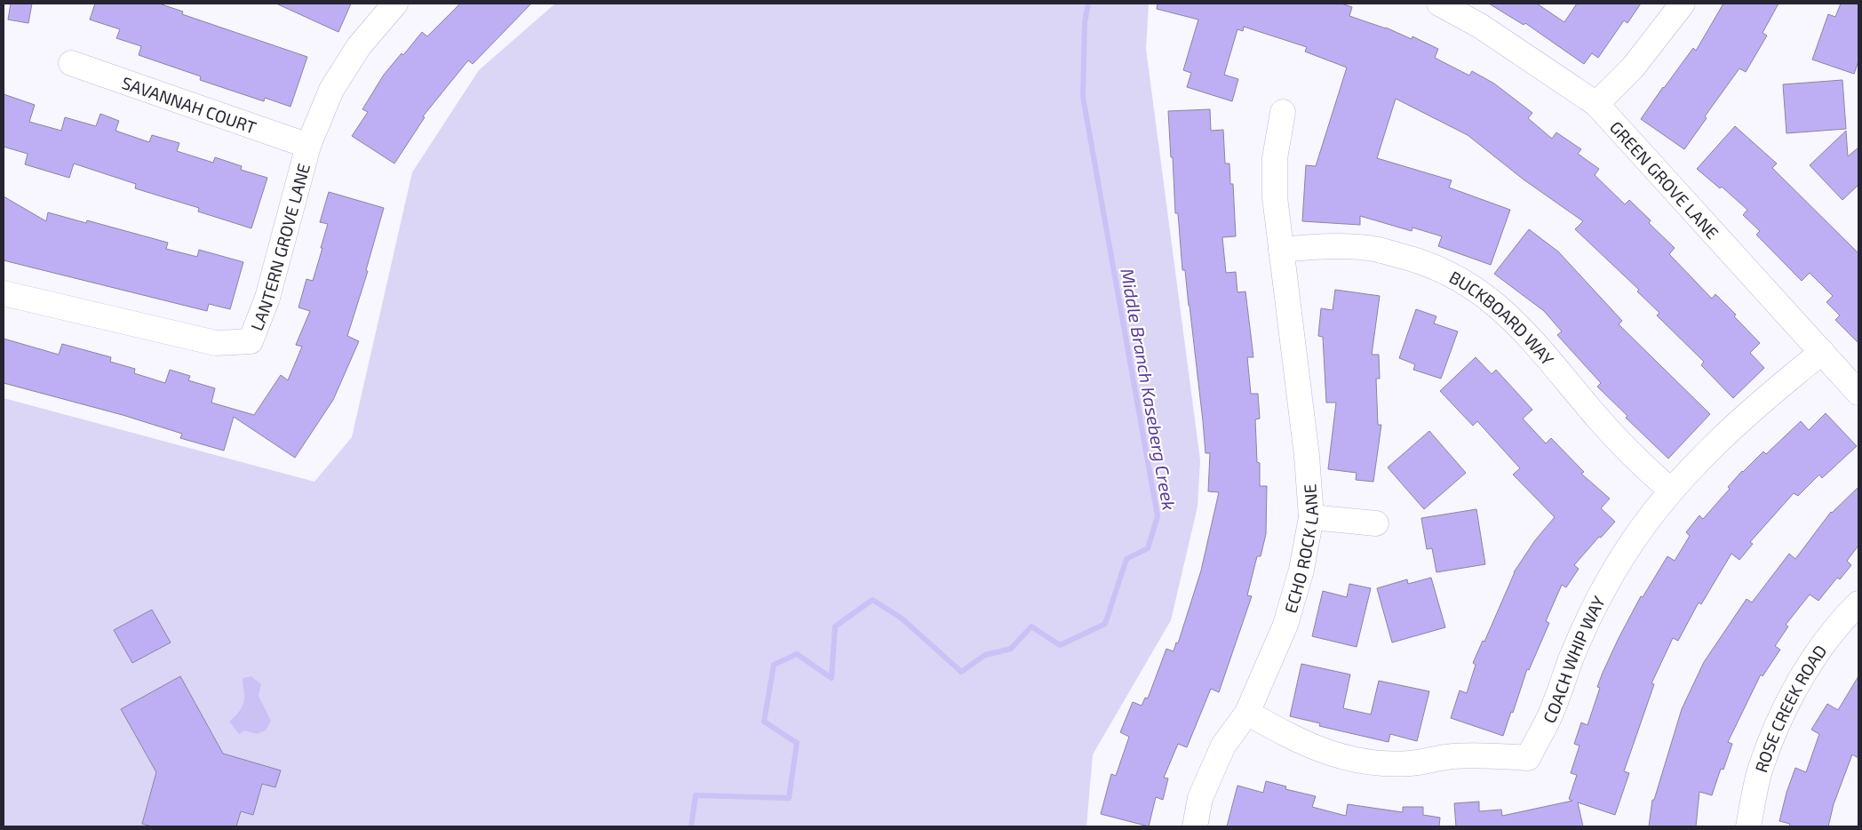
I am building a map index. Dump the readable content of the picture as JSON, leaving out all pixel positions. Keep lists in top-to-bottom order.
{
  "streets": {
    "street": [
      "SAVANNAH COURT",
      "GREEN GROVE LANE",
      "LANTERN GROVE LANE",
      "BUCKBOARD WAY",
      "ECHO ROCK LANE",
      "COACH WHIP WAY",
      "ROSE CREEK ROAD"
    ]
  },
  "crossings": [
    ["SAVANNAH COURT", "LANTERN GROVE LANE"],
    ["GREEN GROVE LANE", "COACH WHIP WAY"],
    ["BUCKBOARD WAY", "ECHO ROCK LANE"],
    ["BUCKBOARD WAY", "COACH WHIP WAY"],
    ["ECHO ROCK LANE", "COACH WHIP WAY"]
  ],
  "water": ["Middle Branch Kaseberg Creek"]
}
